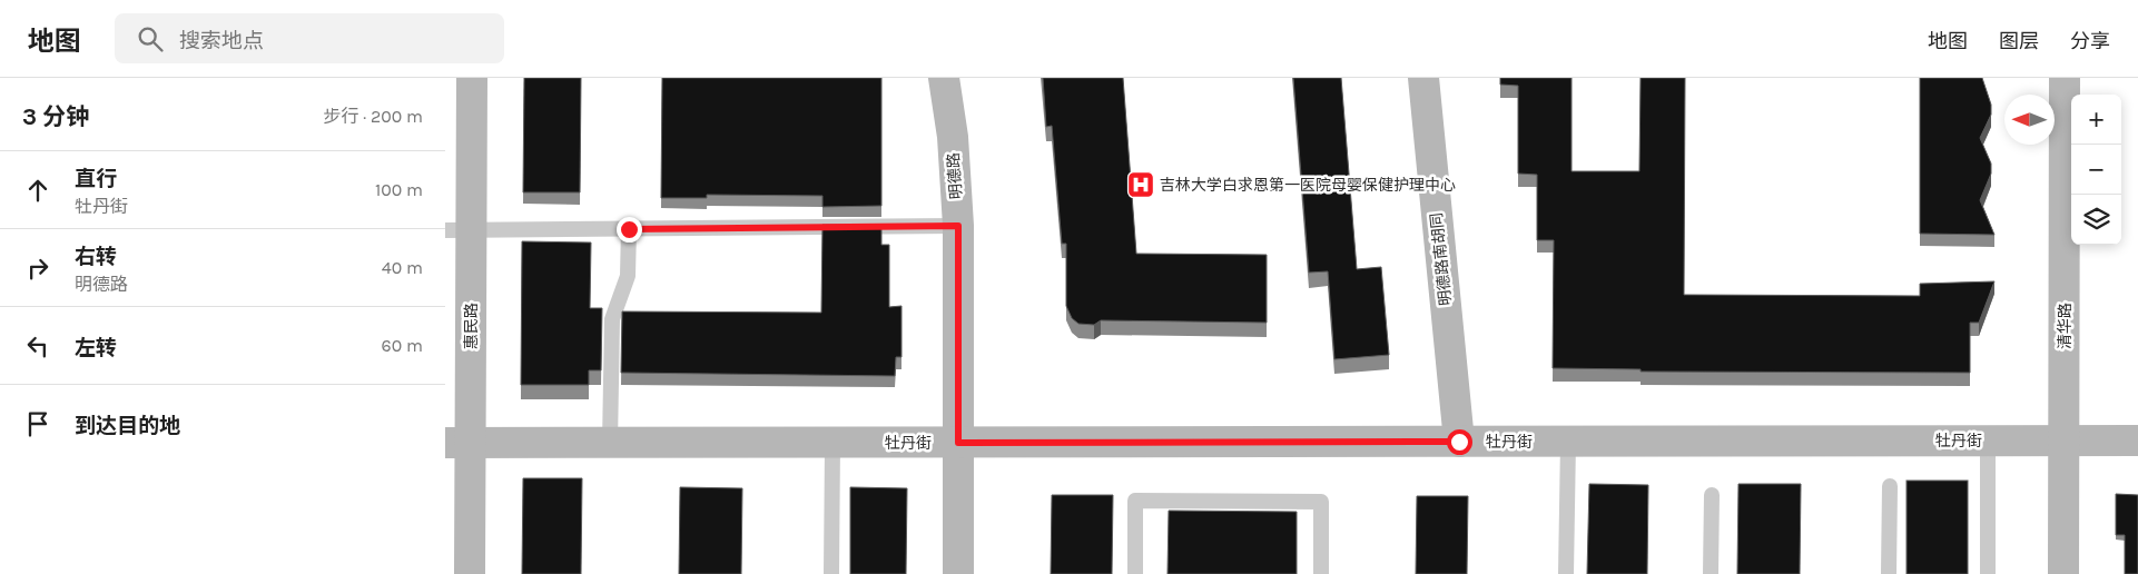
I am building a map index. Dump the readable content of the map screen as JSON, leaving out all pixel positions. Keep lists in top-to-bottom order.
{
  "streets": {
    "street": [
      "明德路",
      "明德路南胡同",
      "惠民路",
      "清华路",
      "牡丹街"
    ]
  },
  "crossings": [
    ["明德路", "牡丹街"],
    ["明德路南胡同", "牡丹街"],
    ["惠民路", "牡丹街"],
    ["清华路", "牡丹街"]
  ],
  "places": {
    "hospital": ["吉林大学白求恩第一医院母婴保健护理中心"]
  },
  "north": "left",
  "page": {
    "header": "地图",
    "search": "搜索地点",
    "nav": ["地图", "图层", "分享"],
    "heading": ["3 分钟", "步行 · 200 m"],
    "map_buttons": ["+", "−"],
    "list": [
      ["直行", "牡丹街", "100 m"],
      ["右转", "明德路", "40 m"],
      ["左转", "60 m"],
      "到达目的地"
    ]
  }
}
